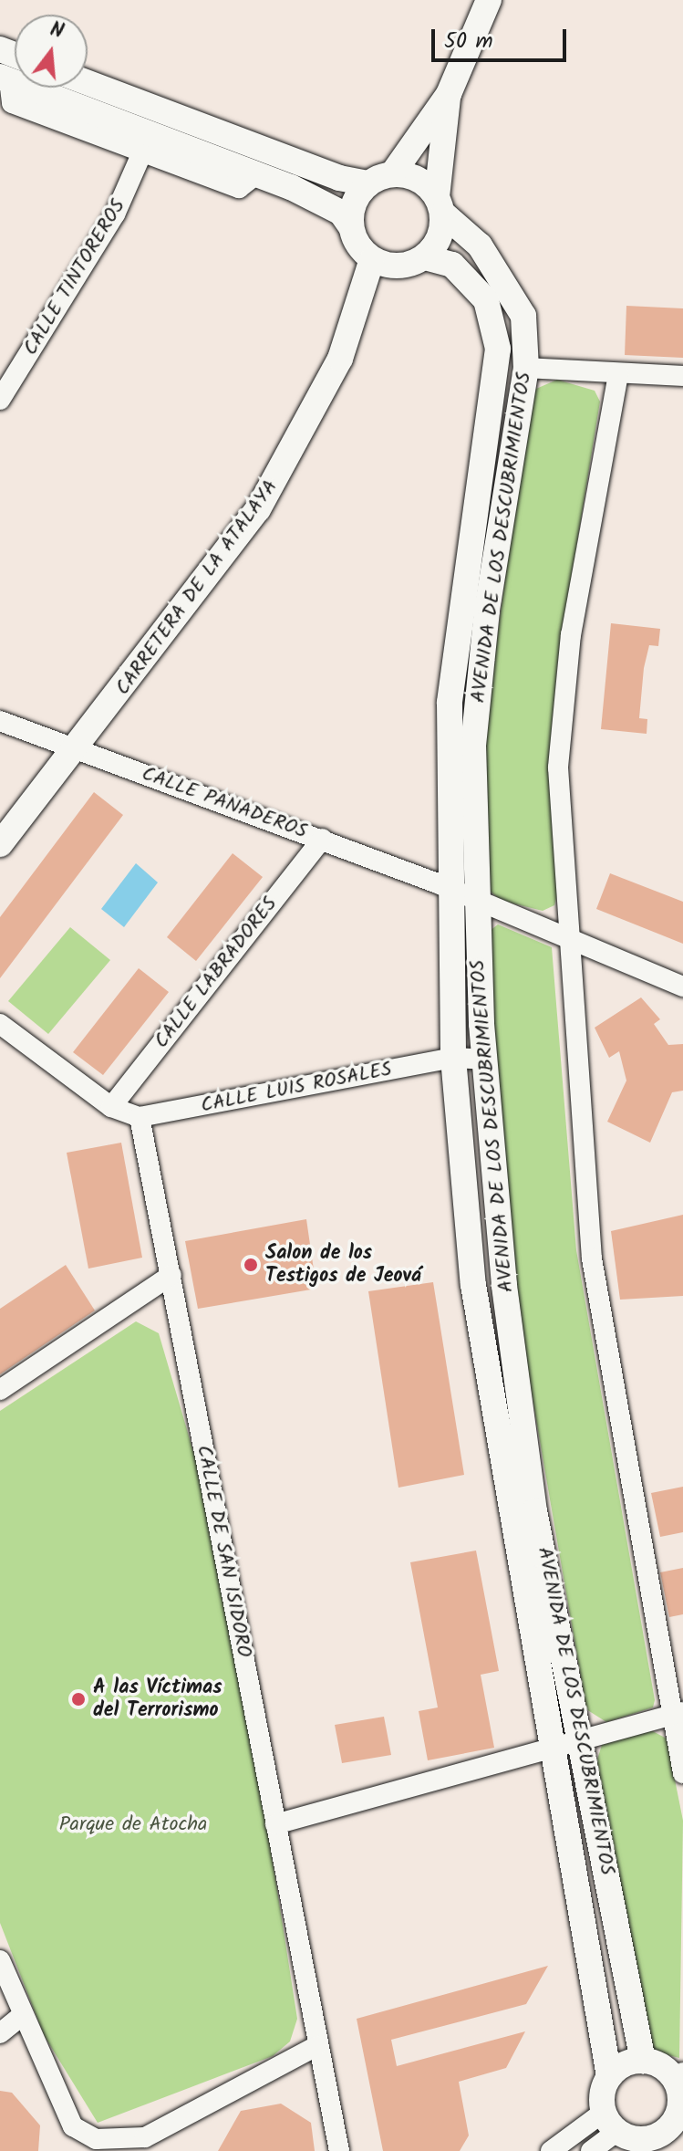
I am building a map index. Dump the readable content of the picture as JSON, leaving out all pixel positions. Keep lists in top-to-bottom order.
{
  "streets": {
    "street": [
      "CALLE TINTOREROS",
      "AVENIDA DE LOS DESCUBRIMIENTOS",
      "CARRETERA DE LA ATALAYA",
      "CALLE PANADEROS",
      "CALLE LABRADORES",
      "CALLE LUIS ROSALES",
      "CALLE DE SAN ISIDORO"
    ]
  },
  "crossings": [
    ["AVENIDA DE LOS DESCUBRIMIENTOS", "CARRETERA DE LA ATALAYA"],
    ["AVENIDA DE LOS DESCUBRIMIENTOS", "CALLE PANADEROS"],
    ["AVENIDA DE LOS DESCUBRIMIENTOS", "CALLE LUIS ROSALES"],
    ["CARRETERA DE LA ATALAYA", "CALLE PANADEROS"],
    ["CALLE PANADEROS", "CALLE LABRADORES"],
    ["CALLE LUIS ROSALES", "CALLE DE SAN ISIDORO"]
  ],
  "parks": ["Parque de Atocha"],
  "places": ["Salon de los Testigos de Jeová", "A las Víctimas del Terrorismo"],
  "scale_bar": "50 m",
  "north": "top"
}
